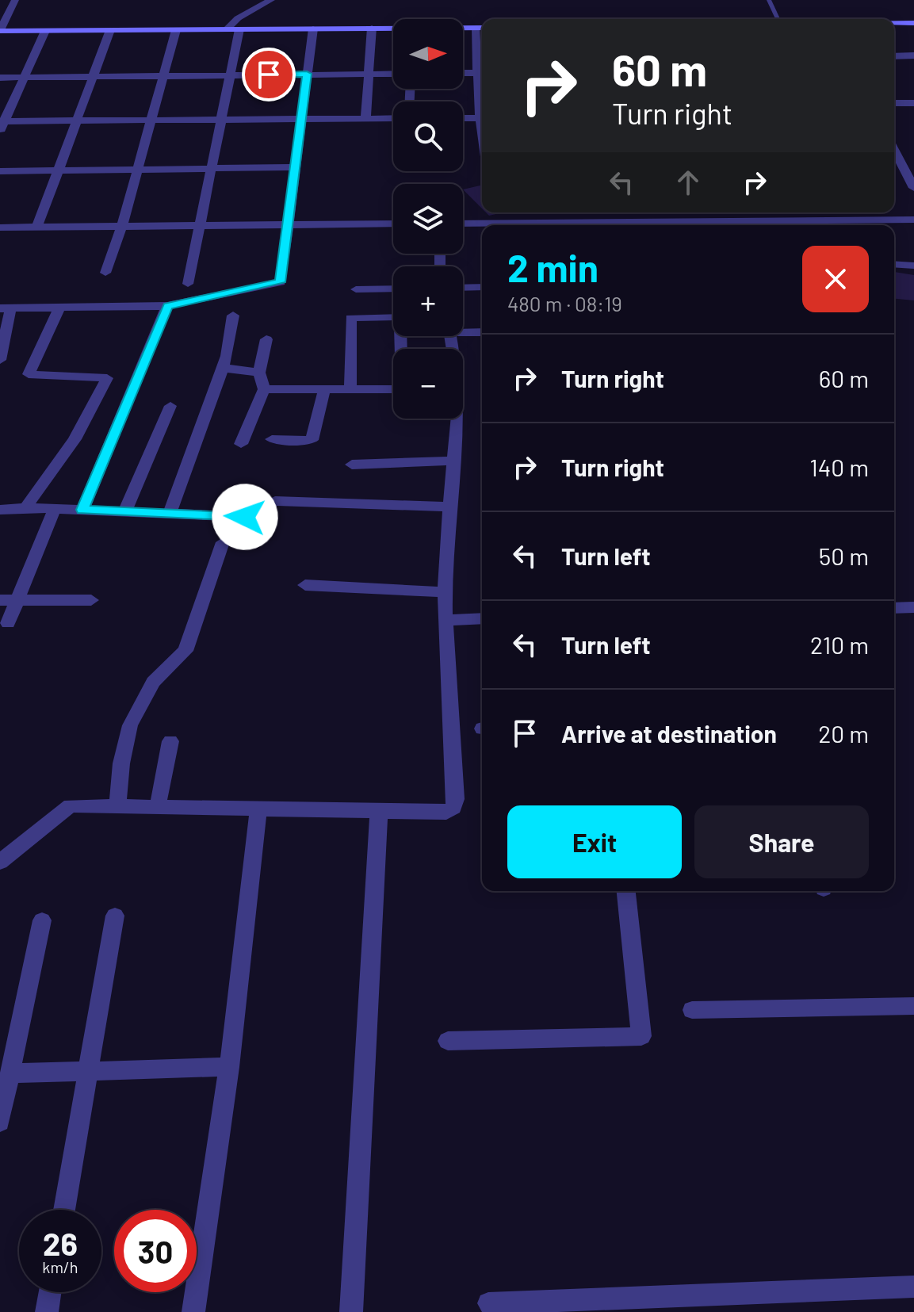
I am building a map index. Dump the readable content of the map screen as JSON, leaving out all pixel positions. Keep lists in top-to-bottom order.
{
  "north": "right",
  "page": {
    "map_buttons": ["+", "−"],
    "turn": ["60 m", "Turn right"],
    "heading": ["2 min", "480 m · 08:19"],
    "list": [
      {
        "name": "Turn right",
        "value": "60 m"
      },
      {
        "name": "Turn right",
        "value": "140 m"
      },
      {
        "name": "Turn left",
        "value": "50 m"
      },
      {
        "name": "Turn left",
        "value": "210 m"
      },
      {
        "name": "Arrive at destination",
        "value": "20 m"
      }
    ],
    "buttons": ["Exit", "Share"],
    "speed": "26 km/h",
    "limit": "30"
  }
}
